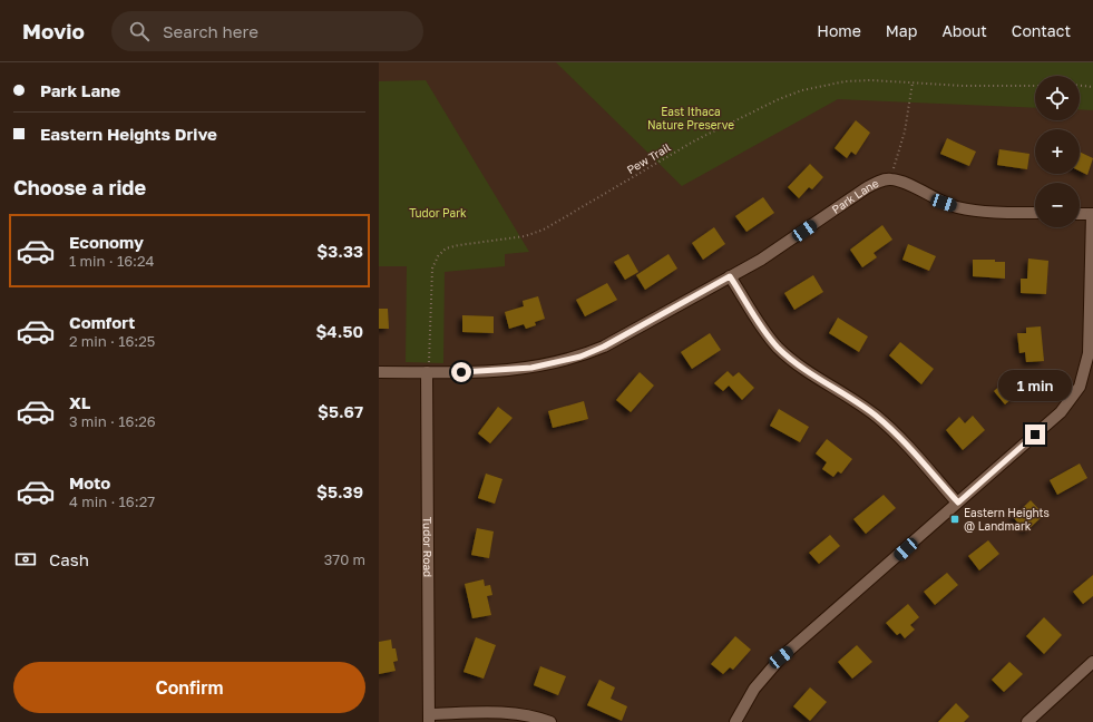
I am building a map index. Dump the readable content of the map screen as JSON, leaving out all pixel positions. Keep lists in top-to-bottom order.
{
  "streets": {
    "street": ["Park Lane", "Tudor Road"],
    "path": ["Pew Trail"]
  },
  "crossings": [
    ["Pew Trail", "Park Lane"],
    ["Pew Trail", "Tudor Road"],
    ["Park Lane", "Tudor Road"]
  ],
  "parks": ["East Ithaca Nature Preserve", "Tudor Park"],
  "places": {
    "transit": ["Eastern Heights @ Landmark"]
  },
  "page": {
    "header": "Movio",
    "search": "Search here",
    "nav": [
      "Home",
      "Map",
      "About",
      "Contact"
    ],
    "banner": ["Park Lane", "Eastern Heights Drive"],
    "map_buttons": ["+", "−"],
    "heading": "Choose a ride",
    "list": [
      {
        "name": "Economy",
        "note": "1 min · 16:24",
        "value": "$3.33"
      },
      {
        "name": "Comfort",
        "note": "2 min · 16:25",
        "value": "$4.50"
      },
      {
        "name": "XL",
        "note": "3 min · 16:26",
        "value": "$5.67"
      },
      {
        "name": "Moto",
        "note": "4 min · 16:27",
        "value": "$5.39"
      }
    ],
    "bubble": "1 min",
    "pay": ["Cash", "370 m"],
    "buttons": "Confirm"
  }
}
